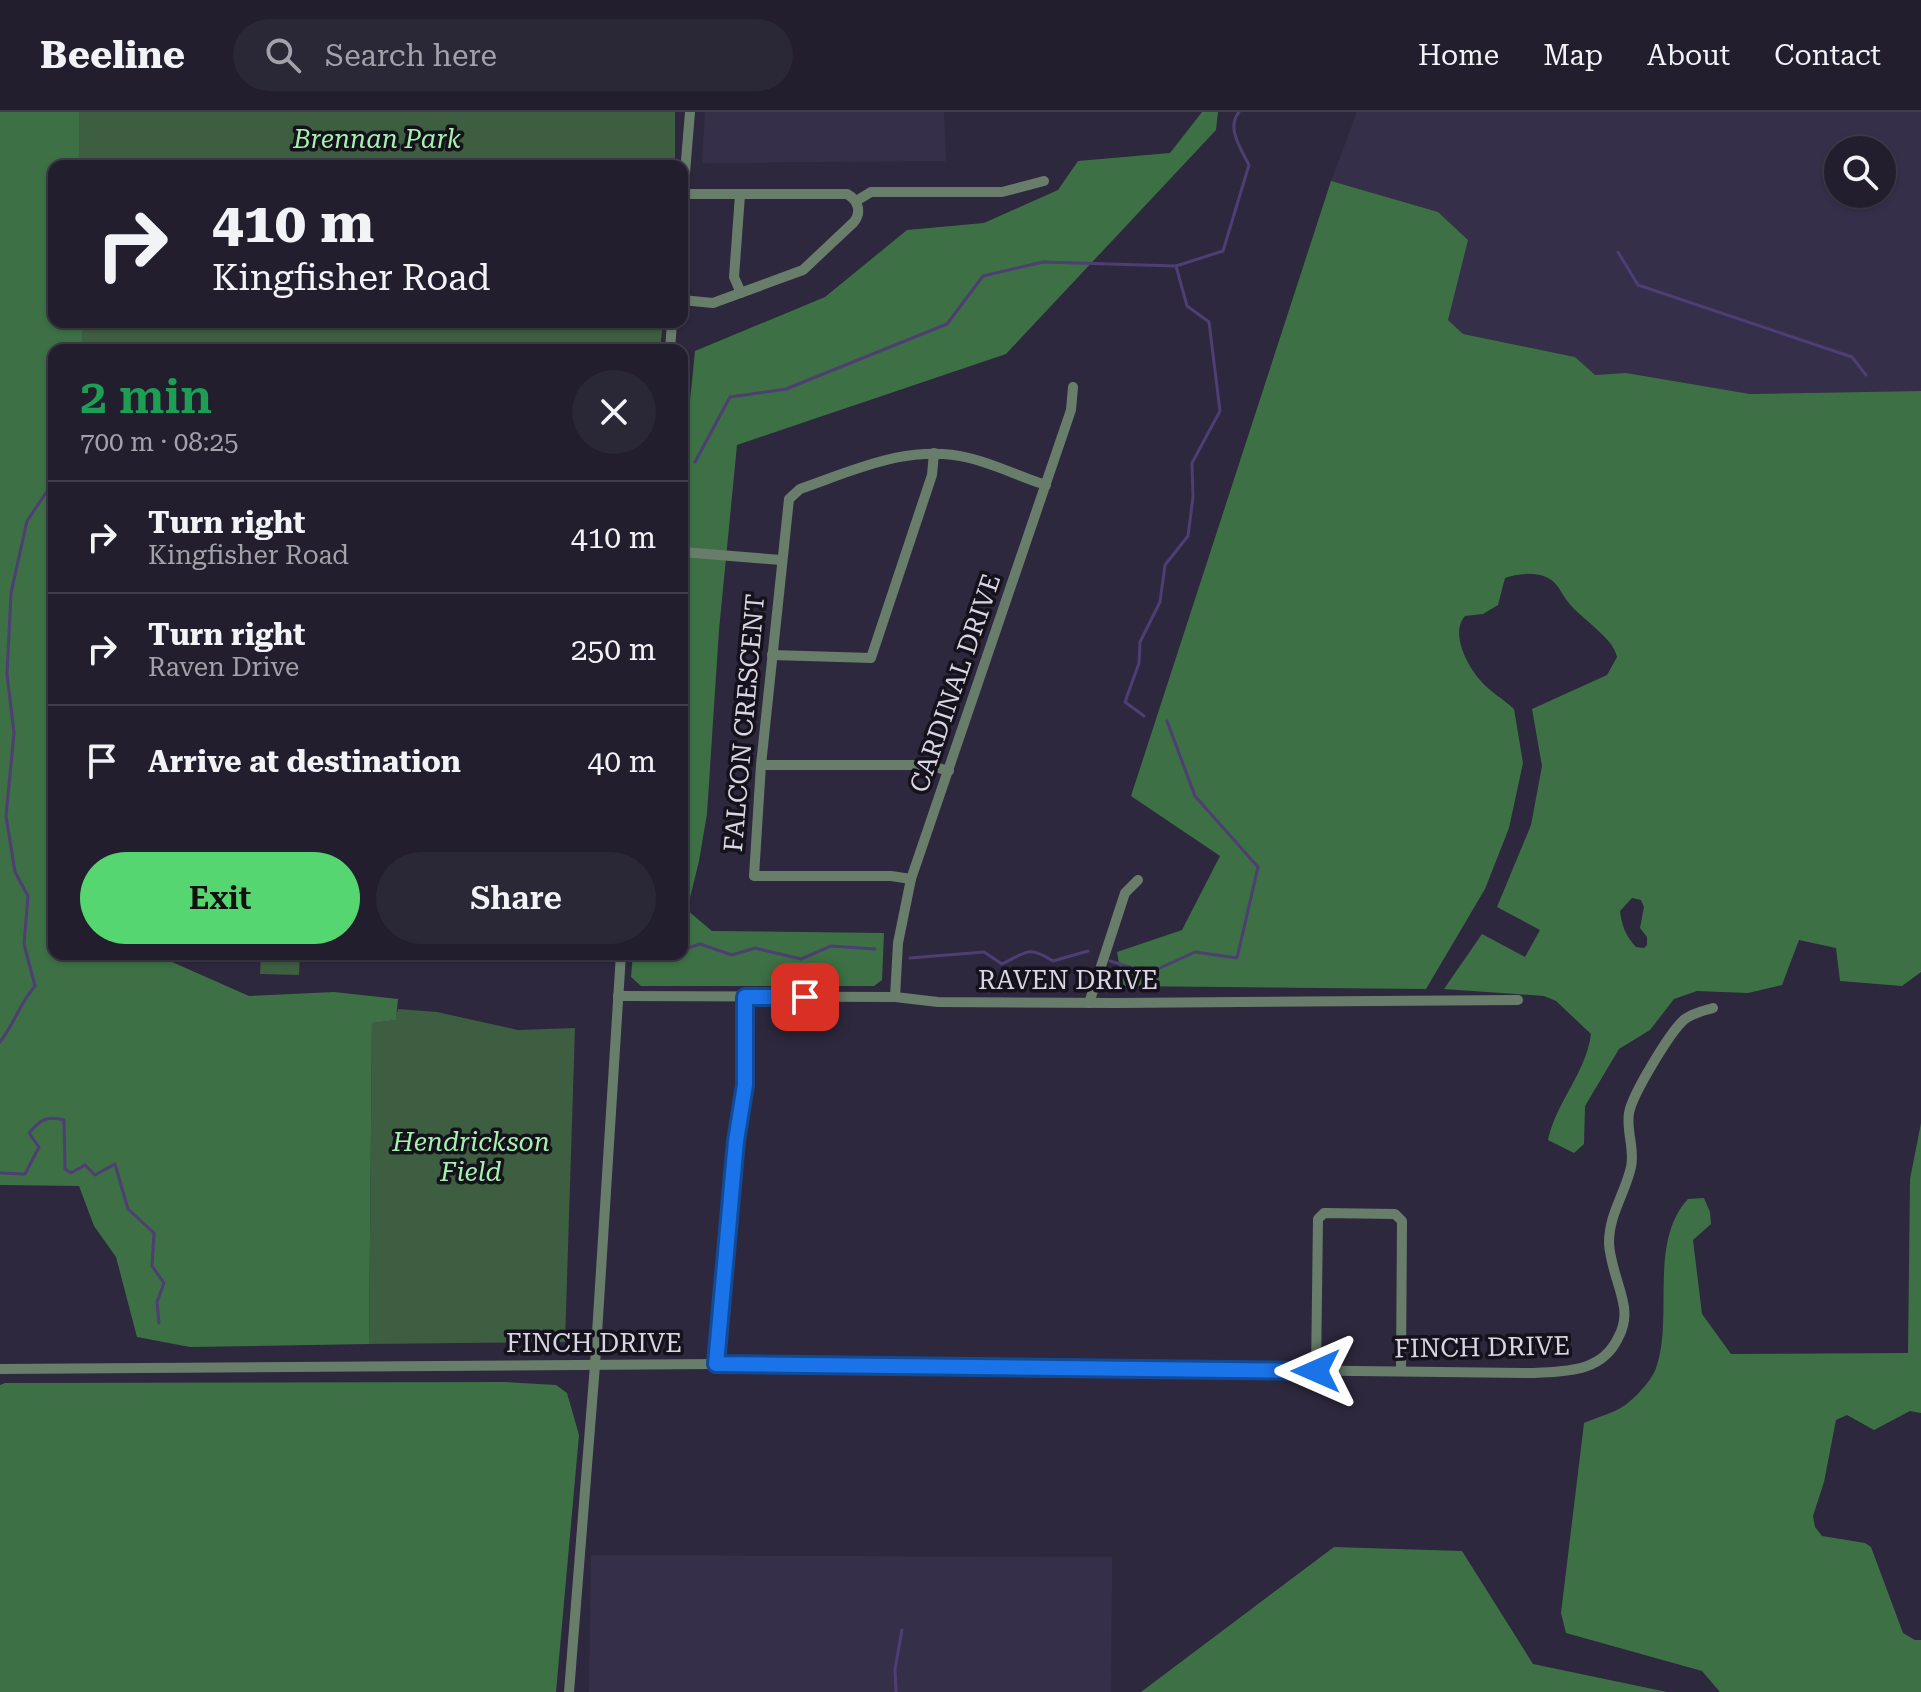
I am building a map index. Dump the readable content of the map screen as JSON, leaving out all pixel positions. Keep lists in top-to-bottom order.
{
  "streets": {
    "street": [
      "CARDINAL DRIVE",
      "FALCON CRESCENT",
      "RAVEN DRIVE",
      "FINCH DRIVE"
    ]
  },
  "crossings": [
    ["CARDINAL DRIVE", "FALCON CRESCENT"],
    ["CARDINAL DRIVE", "RAVEN DRIVE"]
  ],
  "parks": ["Brennan Park", "Hendrickson Field"],
  "page": {
    "header": "Beeline",
    "search": "Search here",
    "nav": [
      "Home",
      "Map",
      "About",
      "Contact"
    ],
    "turn": ["410 m", "Kingfisher Road"],
    "heading": ["2 min", "700 m · 08:25"],
    "list": [
      {
        "name": "Turn right",
        "note": "Kingfisher Road",
        "value": "410 m"
      },
      {
        "name": "Turn right",
        "note": "Raven Drive",
        "value": "250 m"
      },
      {
        "name": "Arrive at destination",
        "value": "40 m"
      }
    ],
    "buttons": ["Exit", "Share"]
  }
}
